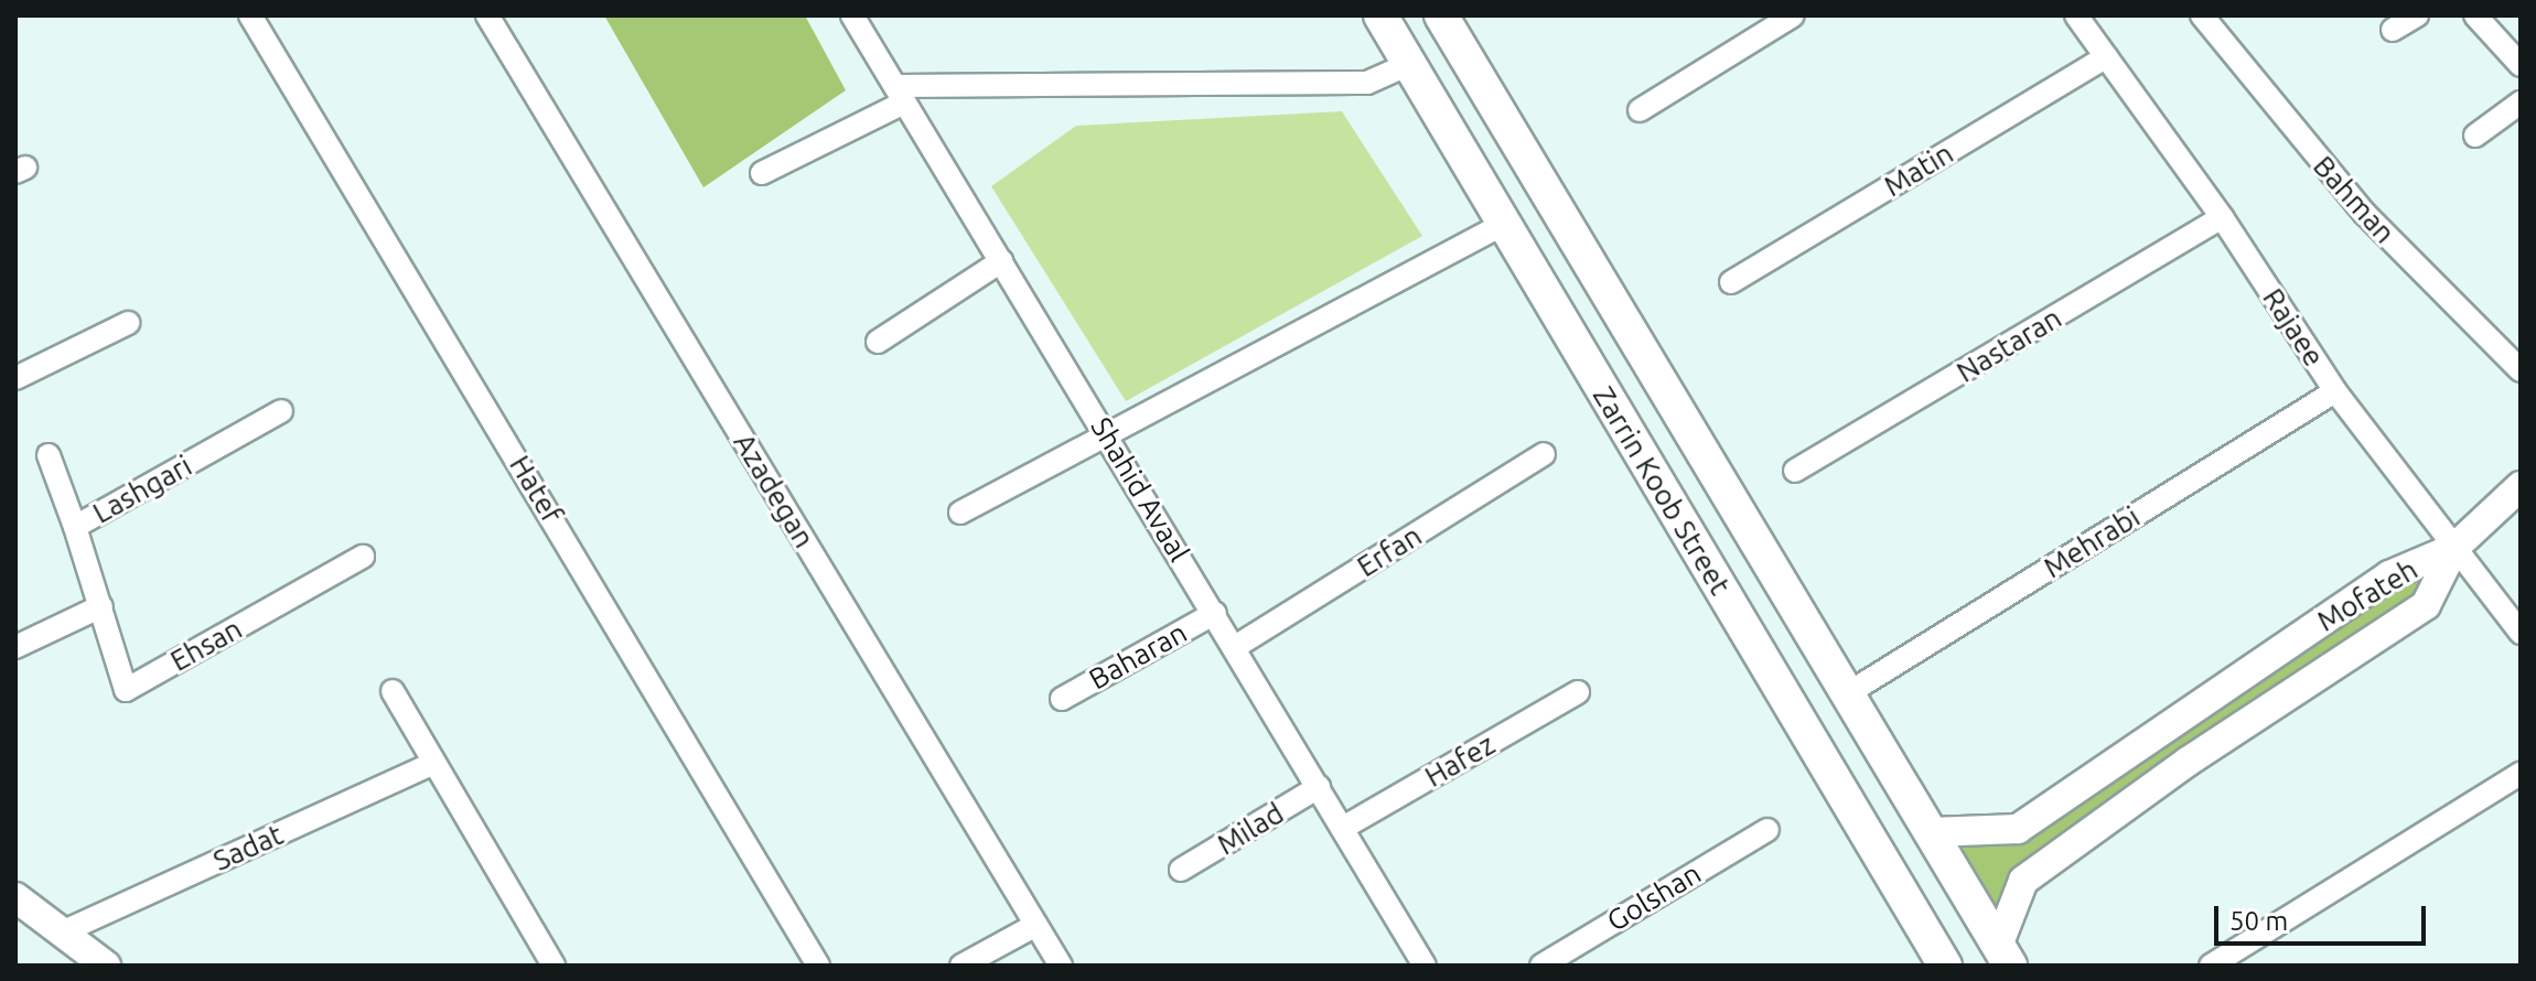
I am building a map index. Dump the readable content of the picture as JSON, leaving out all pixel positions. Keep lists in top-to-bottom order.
{
  "streets": {
    "main road": ["Zarrin Koob Street"],
    "street": [
      "Matin",
      "Bahman",
      "Rajaee",
      "Nastaran",
      "Lashgari",
      "Hatef",
      "Shahid Avaal",
      "Azadegan",
      "Mehrabi",
      "Erfan",
      "Mofateh",
      "Ehsan",
      "Baharan",
      "Hafez",
      "Milad",
      "Sadat",
      "Golshan"
    ]
  },
  "crossings": [
    ["Matin", "Rajaee"],
    ["Rajaee", "Nastaran"],
    ["Rajaee", "Mehrabi"],
    ["Rajaee", "Mofateh"],
    ["Lashgari", "Ehsan"],
    ["Shahid Avaal", "Erfan"],
    ["Shahid Avaal", "Baharan"],
    ["Shahid Avaal", "Hafez"],
    ["Shahid Avaal", "Milad"],
    ["Zarrin Koob Street", "Mehrabi"],
    ["Zarrin Koob Street", "Mofateh"]
  ],
  "scale_bar": "50 m"
}
